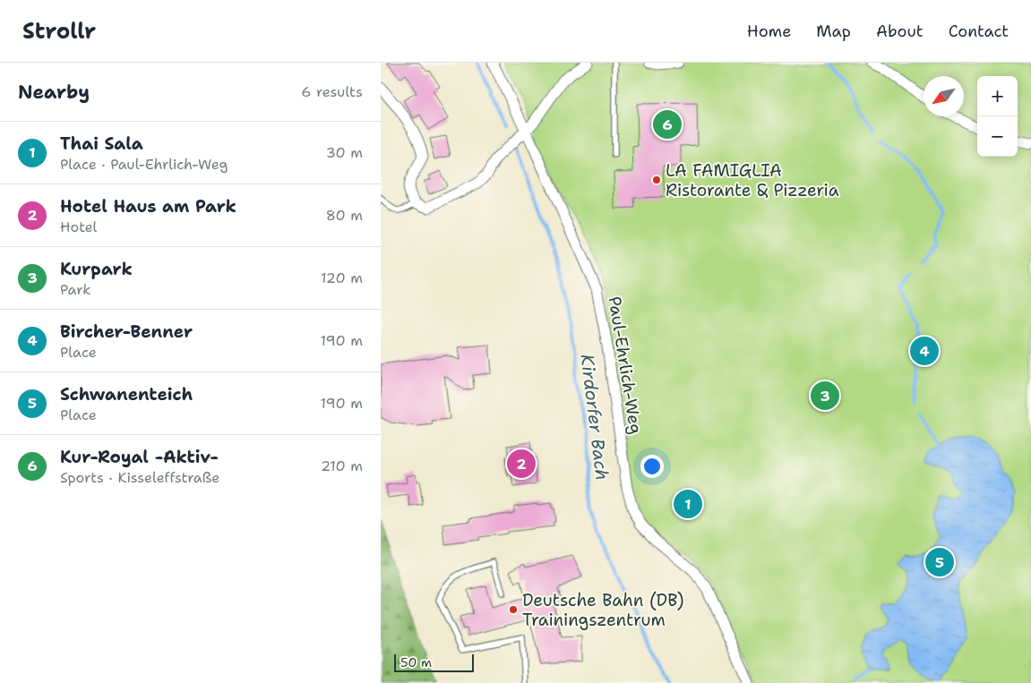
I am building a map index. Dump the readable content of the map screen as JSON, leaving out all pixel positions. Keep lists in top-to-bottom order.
{
  "streets": {
    "street": ["Paul-Ehrlich-Weg"]
  },
  "water": ["Kirdorfer Bach"],
  "places": ["LA FAMIGLIA Ristorante & Pizzeria", "Deutsche Bahn (DB) Trainingszentrum"],
  "scale_bar": "50 m",
  "north": "bottom left",
  "page": {
    "header": "Strollr",
    "nav": [
      "Home",
      "Map",
      "About",
      "Contact"
    ],
    "heading": ["Nearby", "6 results"],
    "map_buttons": ["+", "−"],
    "pins": [
      "6",
      "4",
      "3",
      "2",
      "1",
      "5"
    ],
    "list": [
      {
        "mark": "1",
        "name": "Thai Sala",
        "note": "Place · Paul-Ehrlich-Weg",
        "value": "30 m"
      },
      {
        "mark": "2",
        "name": "Hotel Haus am Park",
        "note": "Hotel",
        "value": "80 m"
      },
      {
        "mark": "3",
        "name": "Kurpark",
        "note": "Park",
        "value": "120 m"
      },
      {
        "mark": "4",
        "name": "Bircher-Benner",
        "note": "Place",
        "value": "190 m"
      },
      {
        "mark": "5",
        "name": "Schwanenteich",
        "note": "Place",
        "value": "190 m"
      },
      {
        "mark": "6",
        "name": "Kur-Royal -Aktiv-",
        "note": "Sports · Kisseleffstraße",
        "value": "210 m"
      }
    ],
    "scale": "50 m"
  }
}
